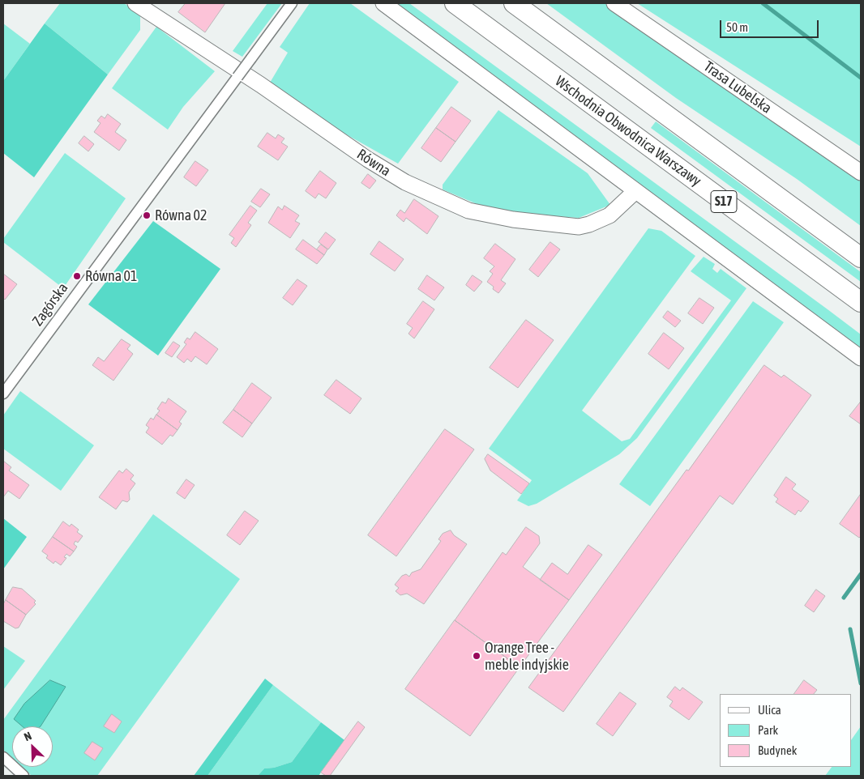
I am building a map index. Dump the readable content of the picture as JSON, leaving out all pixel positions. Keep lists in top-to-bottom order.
{
  "streets": {
    "highway": ["Wschodnia Obwodnica Warszawy", "S17"],
    "street": ["Trasa Lubelska", "Równa", "Zagórska"]
  },
  "places": ["Równa 02", "Równa 01", "Orange Tree - meble indyjskie"],
  "legend": ["Ulica", "Park", "Budynek"],
  "scale_bar": "50 m",
  "north": "top left"
}
